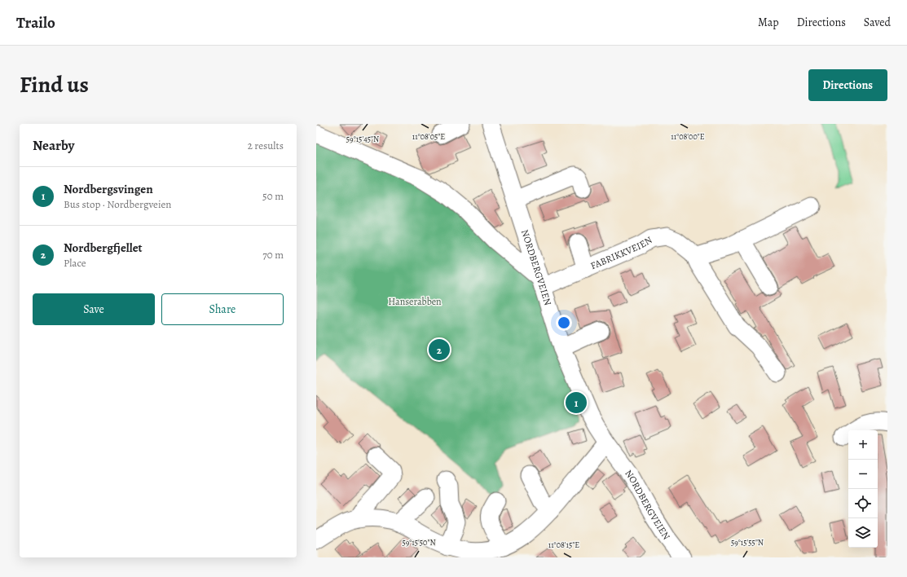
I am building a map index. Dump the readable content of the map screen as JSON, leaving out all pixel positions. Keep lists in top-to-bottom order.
{
  "streets": {
    "street": ["FABRIKKVEIEN", "NORDBERGVEIEN"]
  },
  "crossings": [
    ["FABRIKKVEIEN", "NORDBERGVEIEN"]
  ],
  "parks": ["Hanserabben"],
  "page": {
    "header": "Trailo",
    "nav": ["Map", "Directions", "Saved"],
    "title": "Find us",
    "buttons": [
      "Directions",
      ["Save", "Share"]
    ],
    "heading": ["Nearby", "2 results"],
    "list": [
      {
        "mark": "1",
        "name": "Nordbergsvingen",
        "note": "Bus stop · Nordbergveien",
        "value": "50 m"
      },
      {
        "mark": "2",
        "name": "Nordbergfjellet",
        "note": "Place",
        "value": "70 m"
      }
    ],
    "pins": ["2", "1"],
    "map_buttons": ["+", "−"]
  },
  "coordinates": [
    "11°08'05\"E",
    "11°08'00\"E",
    "59°15'45\"N",
    "59°15'50\"N",
    "59°15'55\"N",
    "11°08'15\"E"
  ]
}
